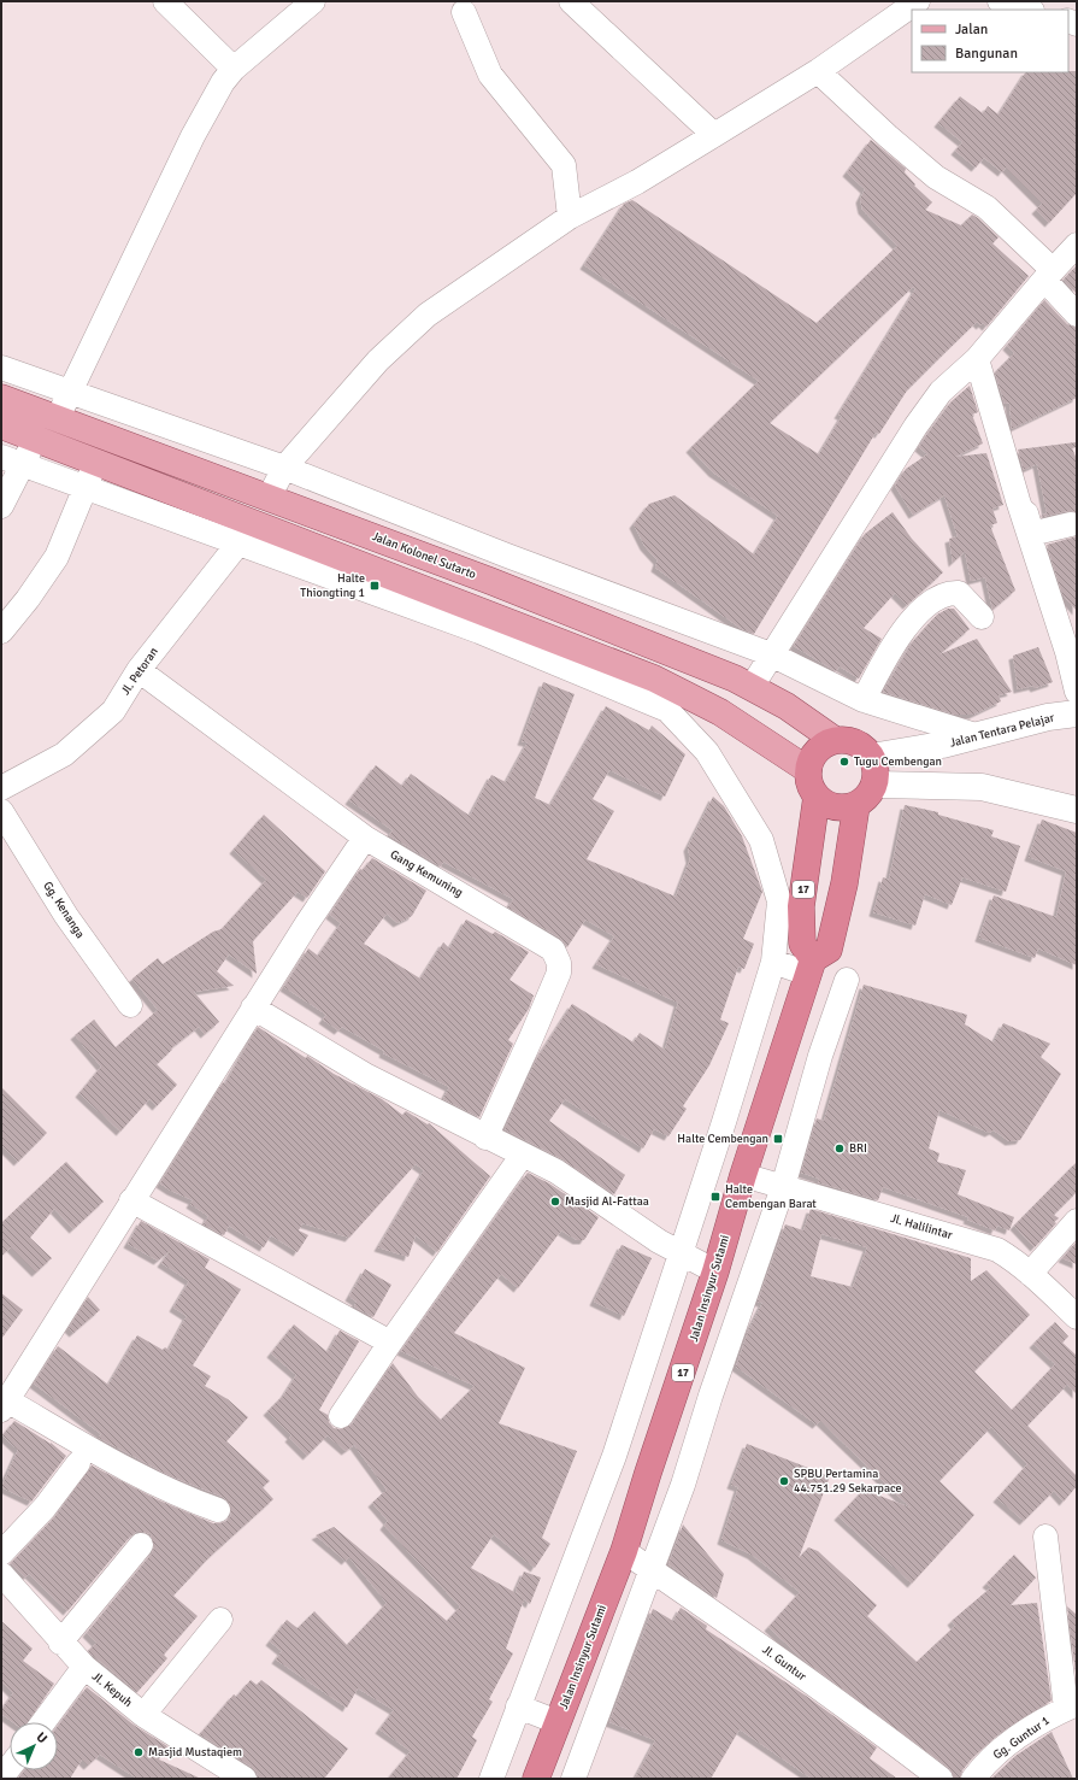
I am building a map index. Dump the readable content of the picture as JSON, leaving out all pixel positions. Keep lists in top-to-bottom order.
{
  "streets": {
    "highway": ["17", "Jalan Insinyur Sutami"],
    "main road": ["Jalan Kolonel Sutarto", "Jalan Tentara Pelajar"],
    "street": [
      "Jl. Petoran",
      "Gang Kemuning",
      "Gg. Kenanga",
      "Jl. Halilintar",
      "Jl. Guntur",
      "Jl. Kepuh",
      "Gg. Guntur 1"
    ]
  },
  "crossings": [
    ["Jalan Kolonel Sutarto", "Jalan Tentara Pelajar"],
    ["Jalan Kolonel Sutarto", "17"],
    ["Jl. Petoran", "Gang Kemuning"],
    ["Jalan Tentara Pelajar", "17"],
    ["17", "Jalan Insinyur Sutami"],
    ["Jl. Halilintar", "Jalan Insinyur Sutami"],
    ["Jalan Insinyur Sutami", "Jl. Guntur"]
  ],
  "places": {
    "transit": ["Halte Thiongting 1", "Halte Cembengan", "Halte Cembengan Barat"],
    "other": [
      "Tugu Cembengan",
      "BRI",
      "Masjid Al-Fattaa",
      "SPBU Pertamina 44.751.29 Sekarpace",
      "Masjid Mustaqiem"
    ]
  },
  "legend": ["Jalan", "Bangunan"],
  "north": "top right"
}
